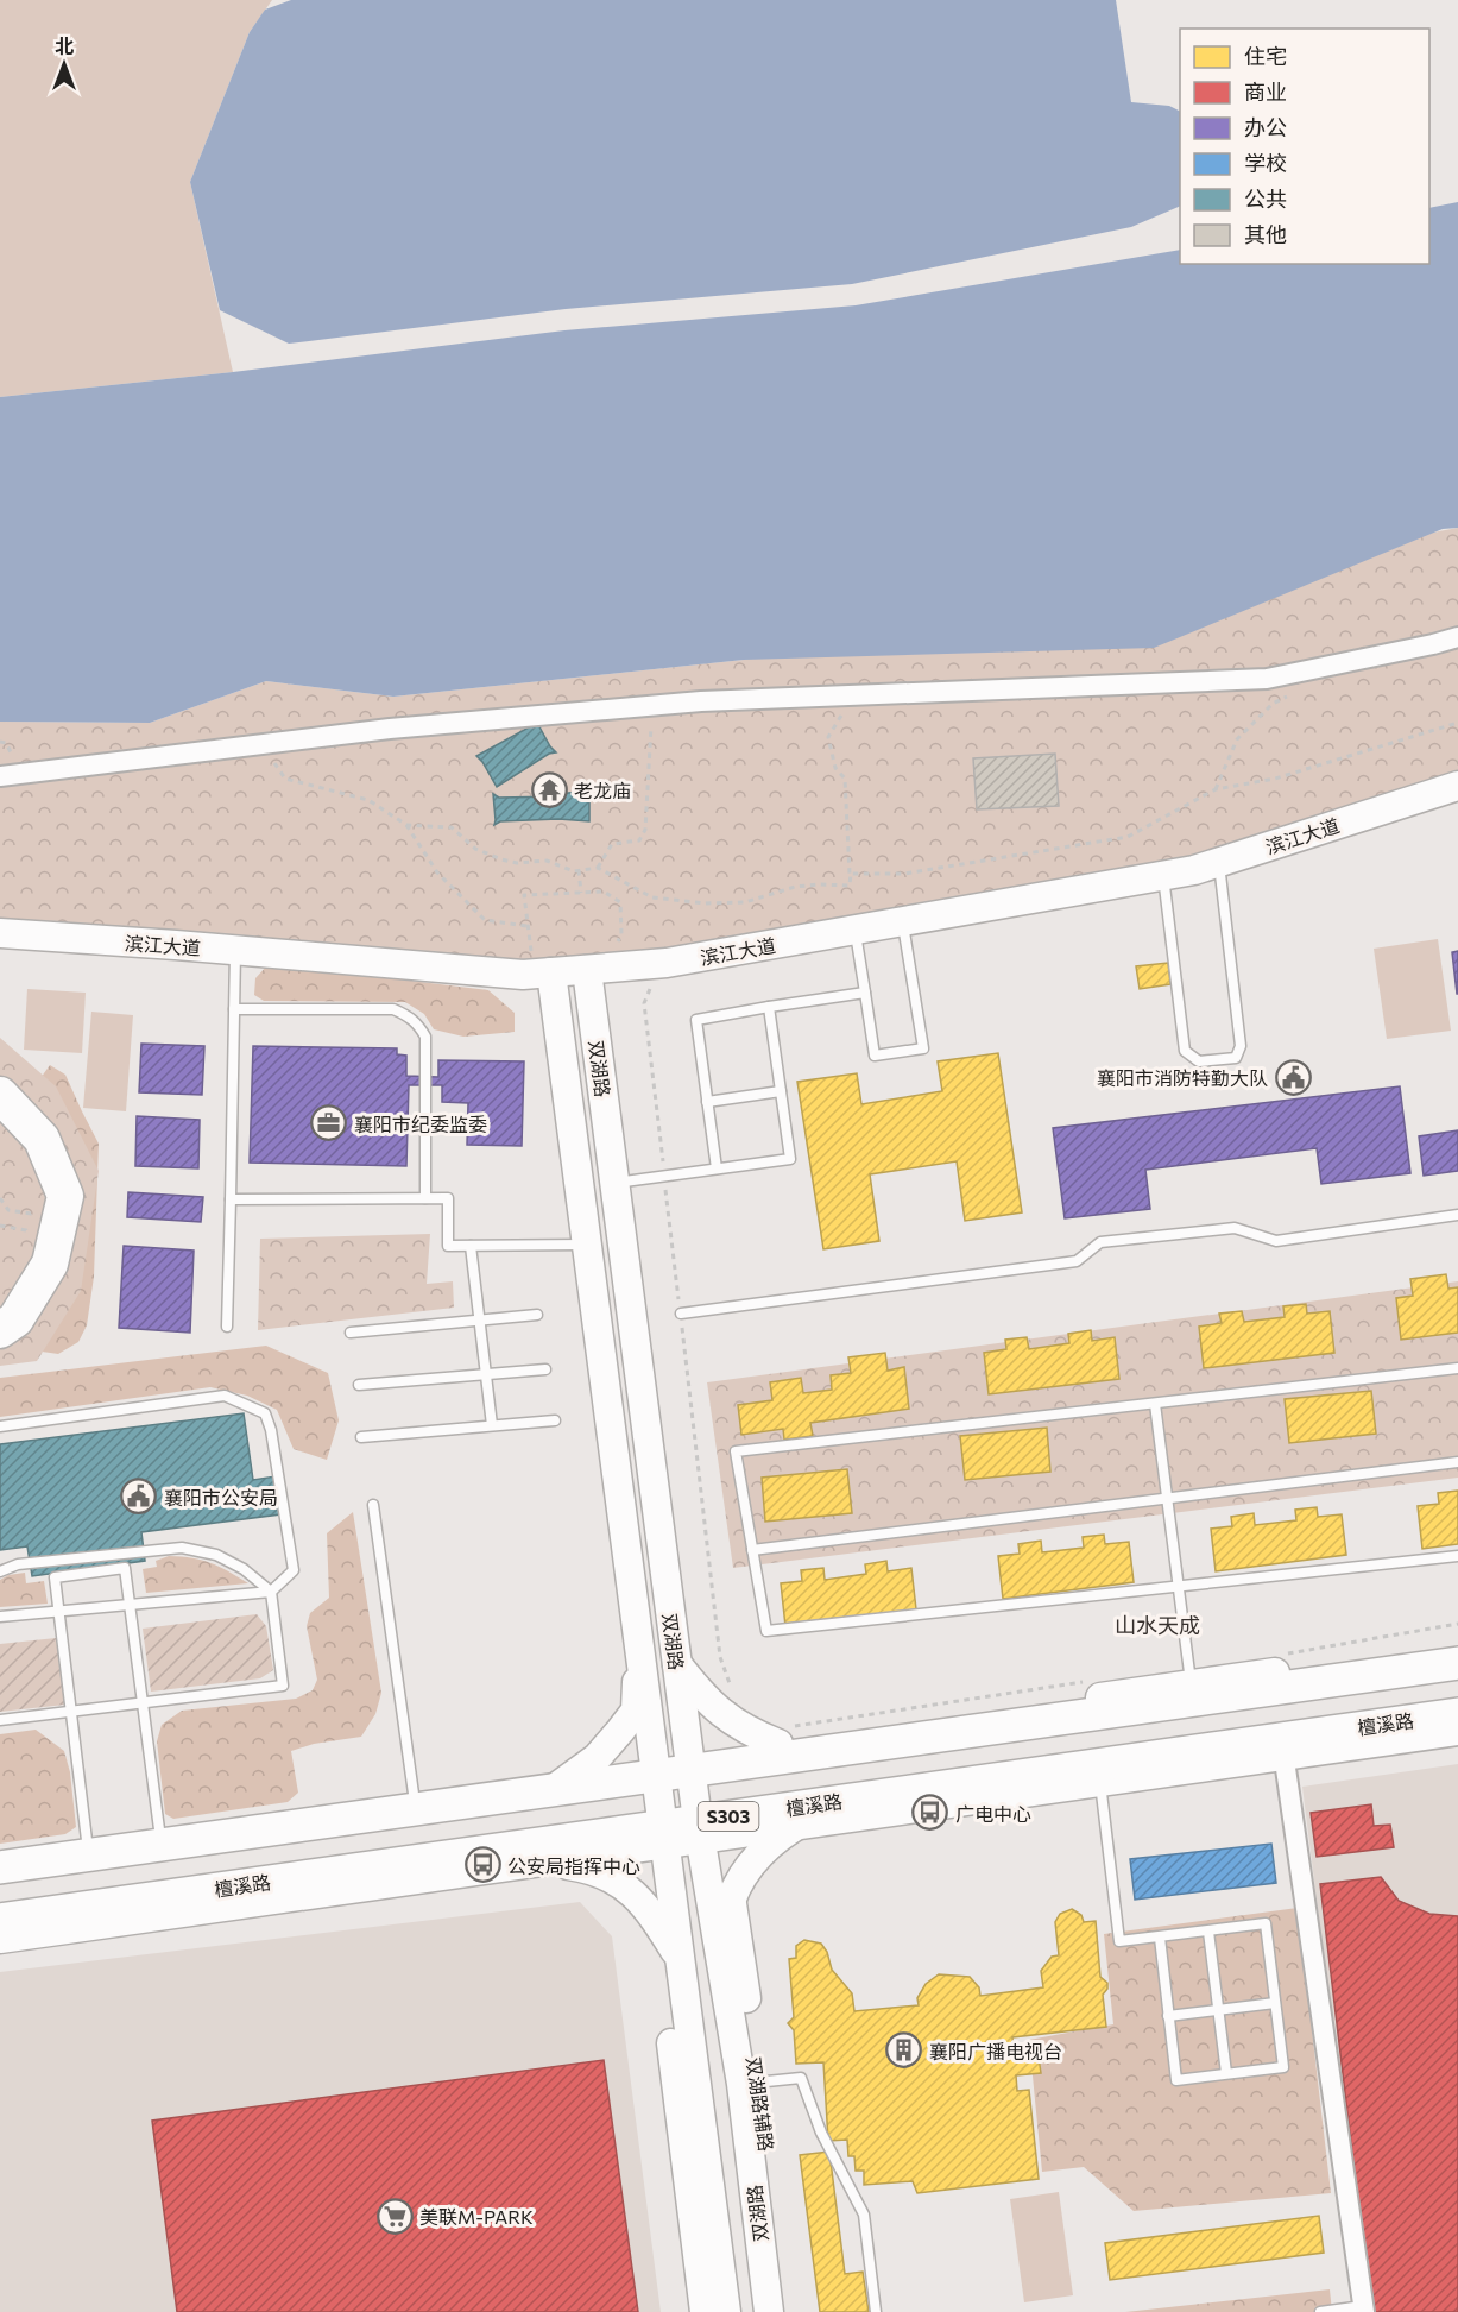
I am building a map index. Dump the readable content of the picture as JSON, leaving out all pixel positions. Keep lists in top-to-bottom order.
{
  "streets": {
    "main road": ["檀溪路", "S303"],
    "street": ["滨江大道", "双湖路", "双湖路辅路"]
  },
  "crossings": [
    ["滨江大道", "双湖路"],
    ["双湖路", "檀溪路"],
    ["双湖路", "双湖路辅路"]
  ],
  "districts": ["山水天成"],
  "places": {
    "temple": ["老龙庙"],
    "public building": ["襄阳市消防特勤大队", "襄阳市公安局"],
    "office": ["襄阳市纪委监委"],
    "bus stop": ["广电中心", "公安局指挥中心"],
    "building": ["襄阳广播电视台"],
    "supermarket": ["美联M-PARK"]
  },
  "legend": [
    "住宅",
    "商业",
    "办公",
    "学校",
    "公共",
    "其他"
  ],
  "north": "top"
}
